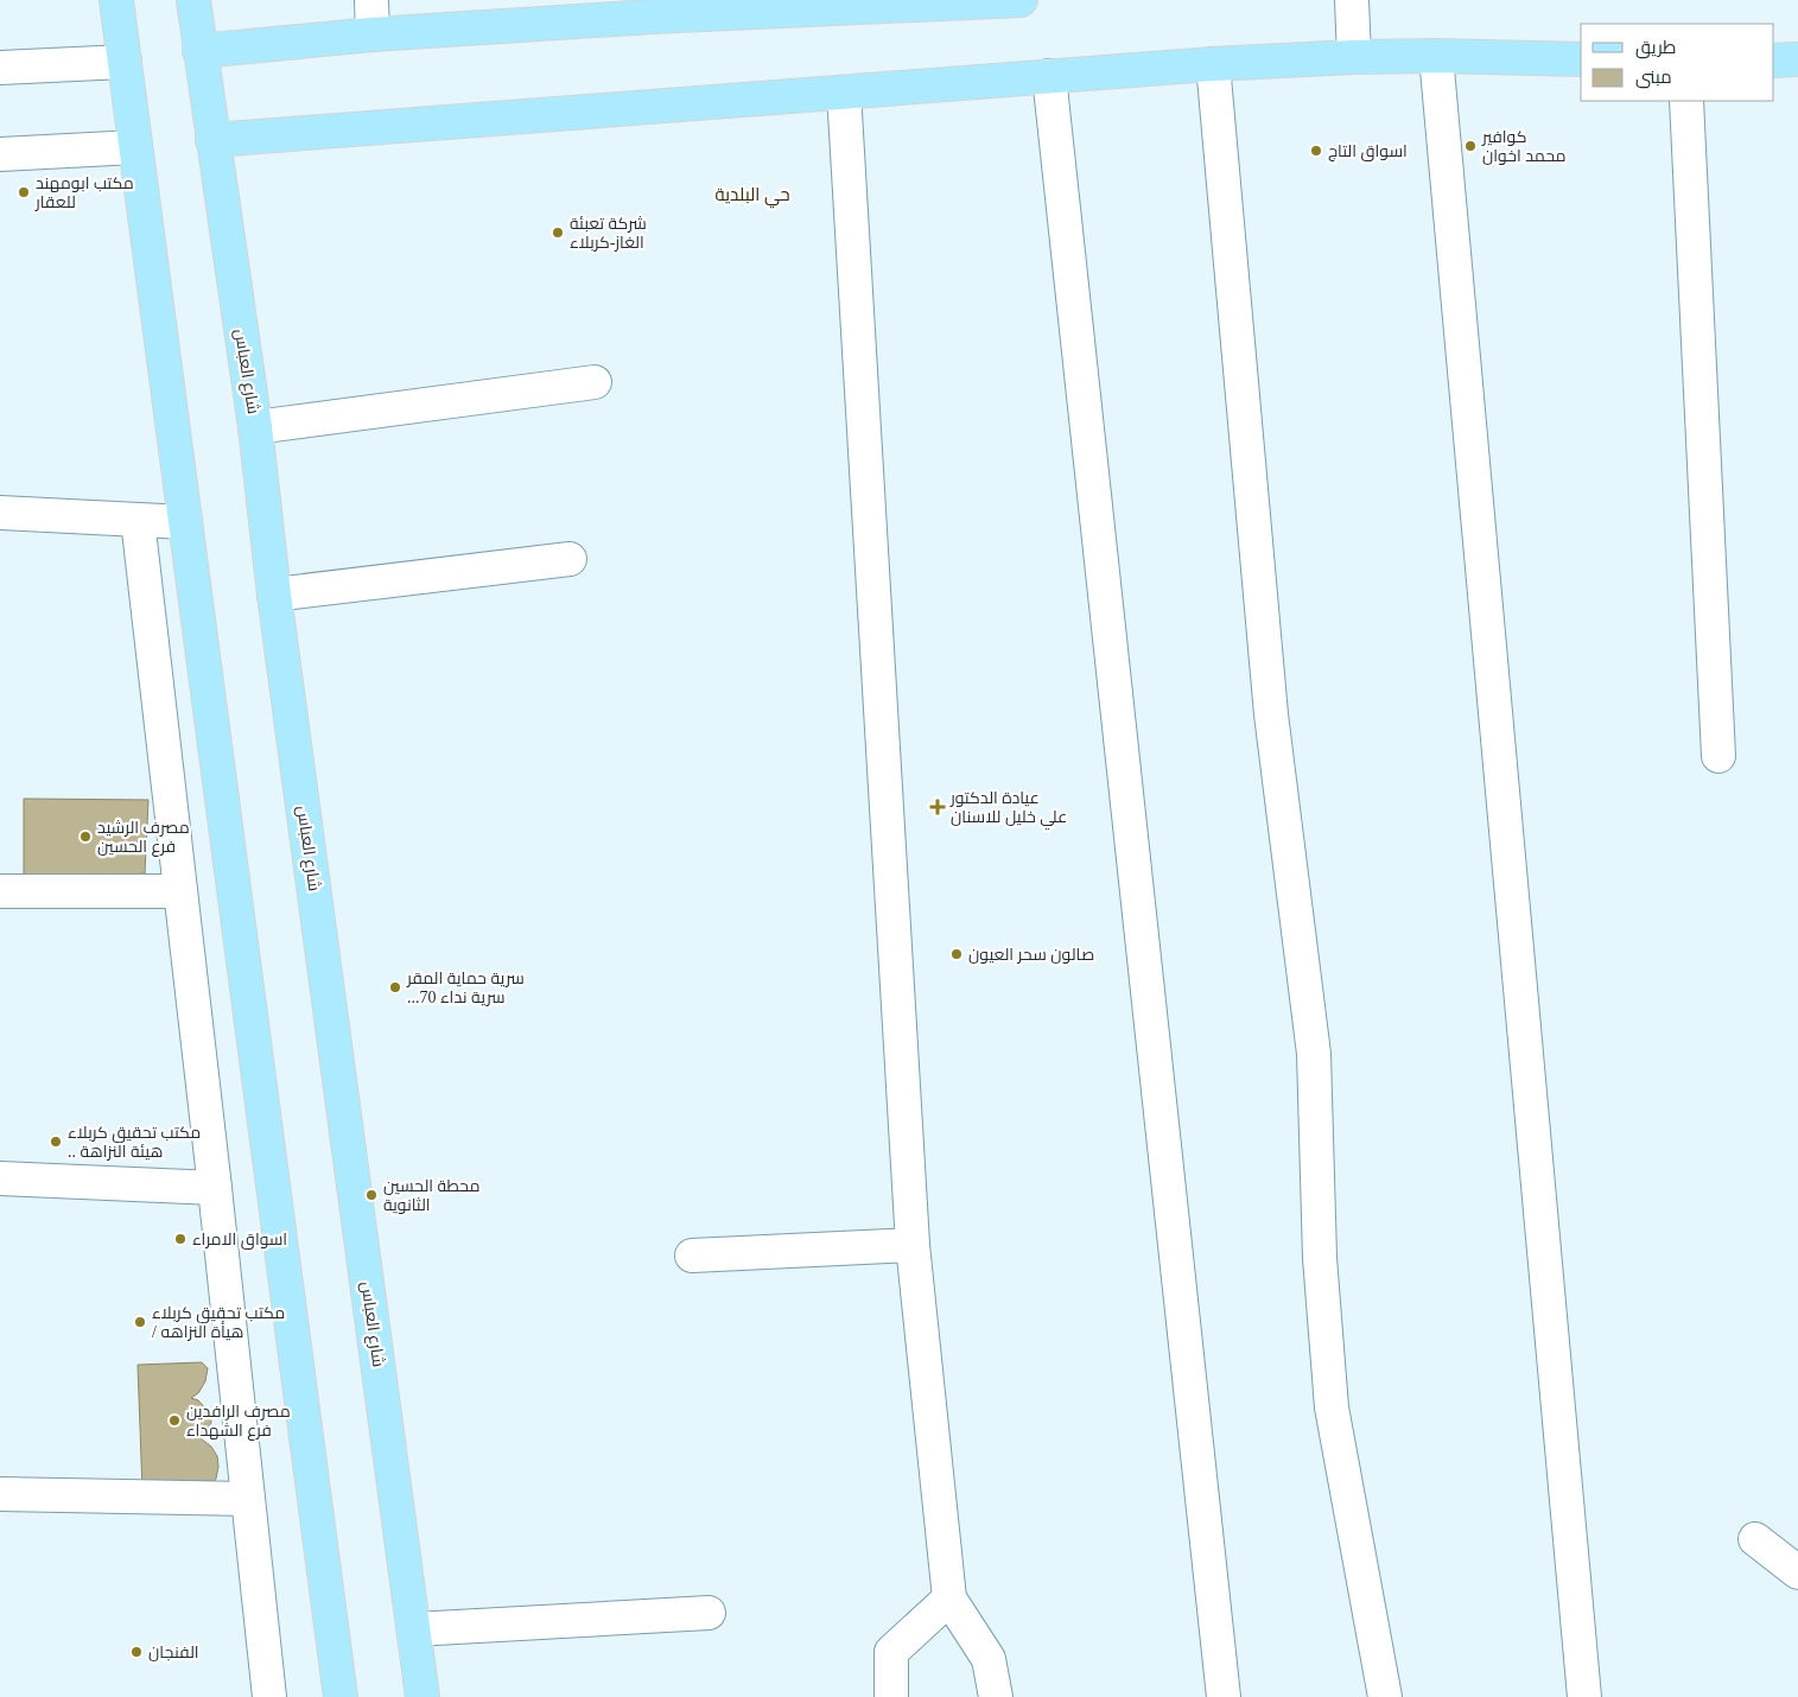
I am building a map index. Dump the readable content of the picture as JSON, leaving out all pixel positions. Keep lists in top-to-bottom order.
{
  "streets": {
    "main road": ["شارع العباس"]
  },
  "districts": ["حي البلدية"],
  "places": {
    "other": [
      "كوافير محمد اخوان",
      "اسواق التاج",
      "مكتب ابومهند للعقار",
      "شركة تعبئة الغاز-كربلاء",
      "مصرف الرشيد فرع الحسين",
      "صالون سحر العيون",
      "سرية حماية المقر ...سرية نداء 70",
      "مكتب تحقيق كربلاء .. هيئة النزاهة",
      "محطة الحسين الثانوية",
      "اسواق الامراء",
      "مكتب تحقيق كربلاء / هيأة النزاهه",
      "مصرف الرافدين فرع الشهداء",
      "الفنجان"
    ],
    "health": ["عيادة الدكتور علي خليل للاسنان"]
  },
  "legend": ["طريق", "مبنى"]
}
